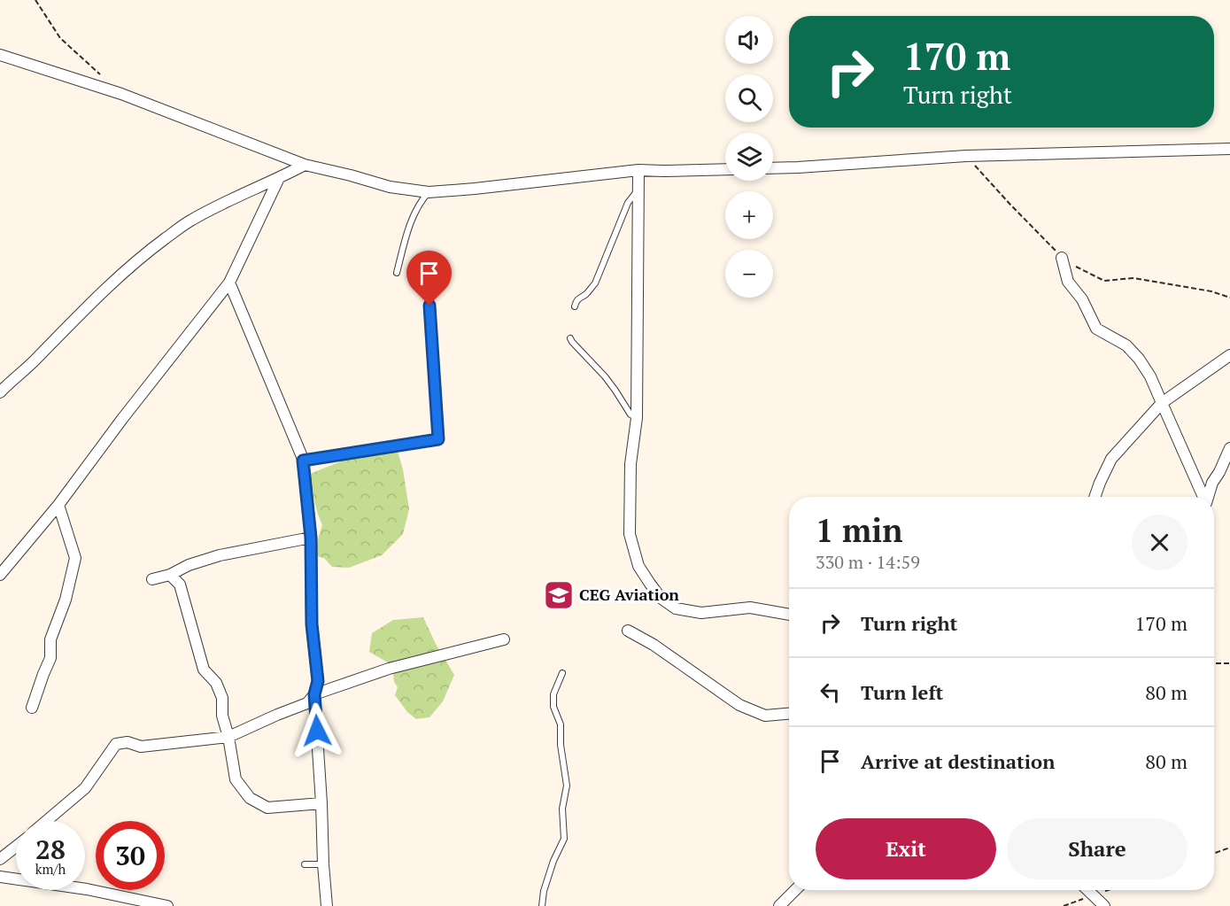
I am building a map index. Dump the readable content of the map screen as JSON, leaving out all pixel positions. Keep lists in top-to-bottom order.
{
  "places": {
    "school or university": ["CEG Aviation"]
  },
  "page": {
    "map_buttons": ["+", "−"],
    "turn": ["170 m", "Turn right"],
    "heading": ["1 min", "330 m · 14:59"],
    "list": [
      {
        "name": "Turn right",
        "value": "170 m"
      },
      {
        "name": "Turn left",
        "value": "80 m"
      },
      {
        "name": "Arrive at destination",
        "value": "80 m"
      }
    ],
    "buttons": ["Exit", "Share"],
    "speed": "28 km/h",
    "limit": "30"
  }
}
